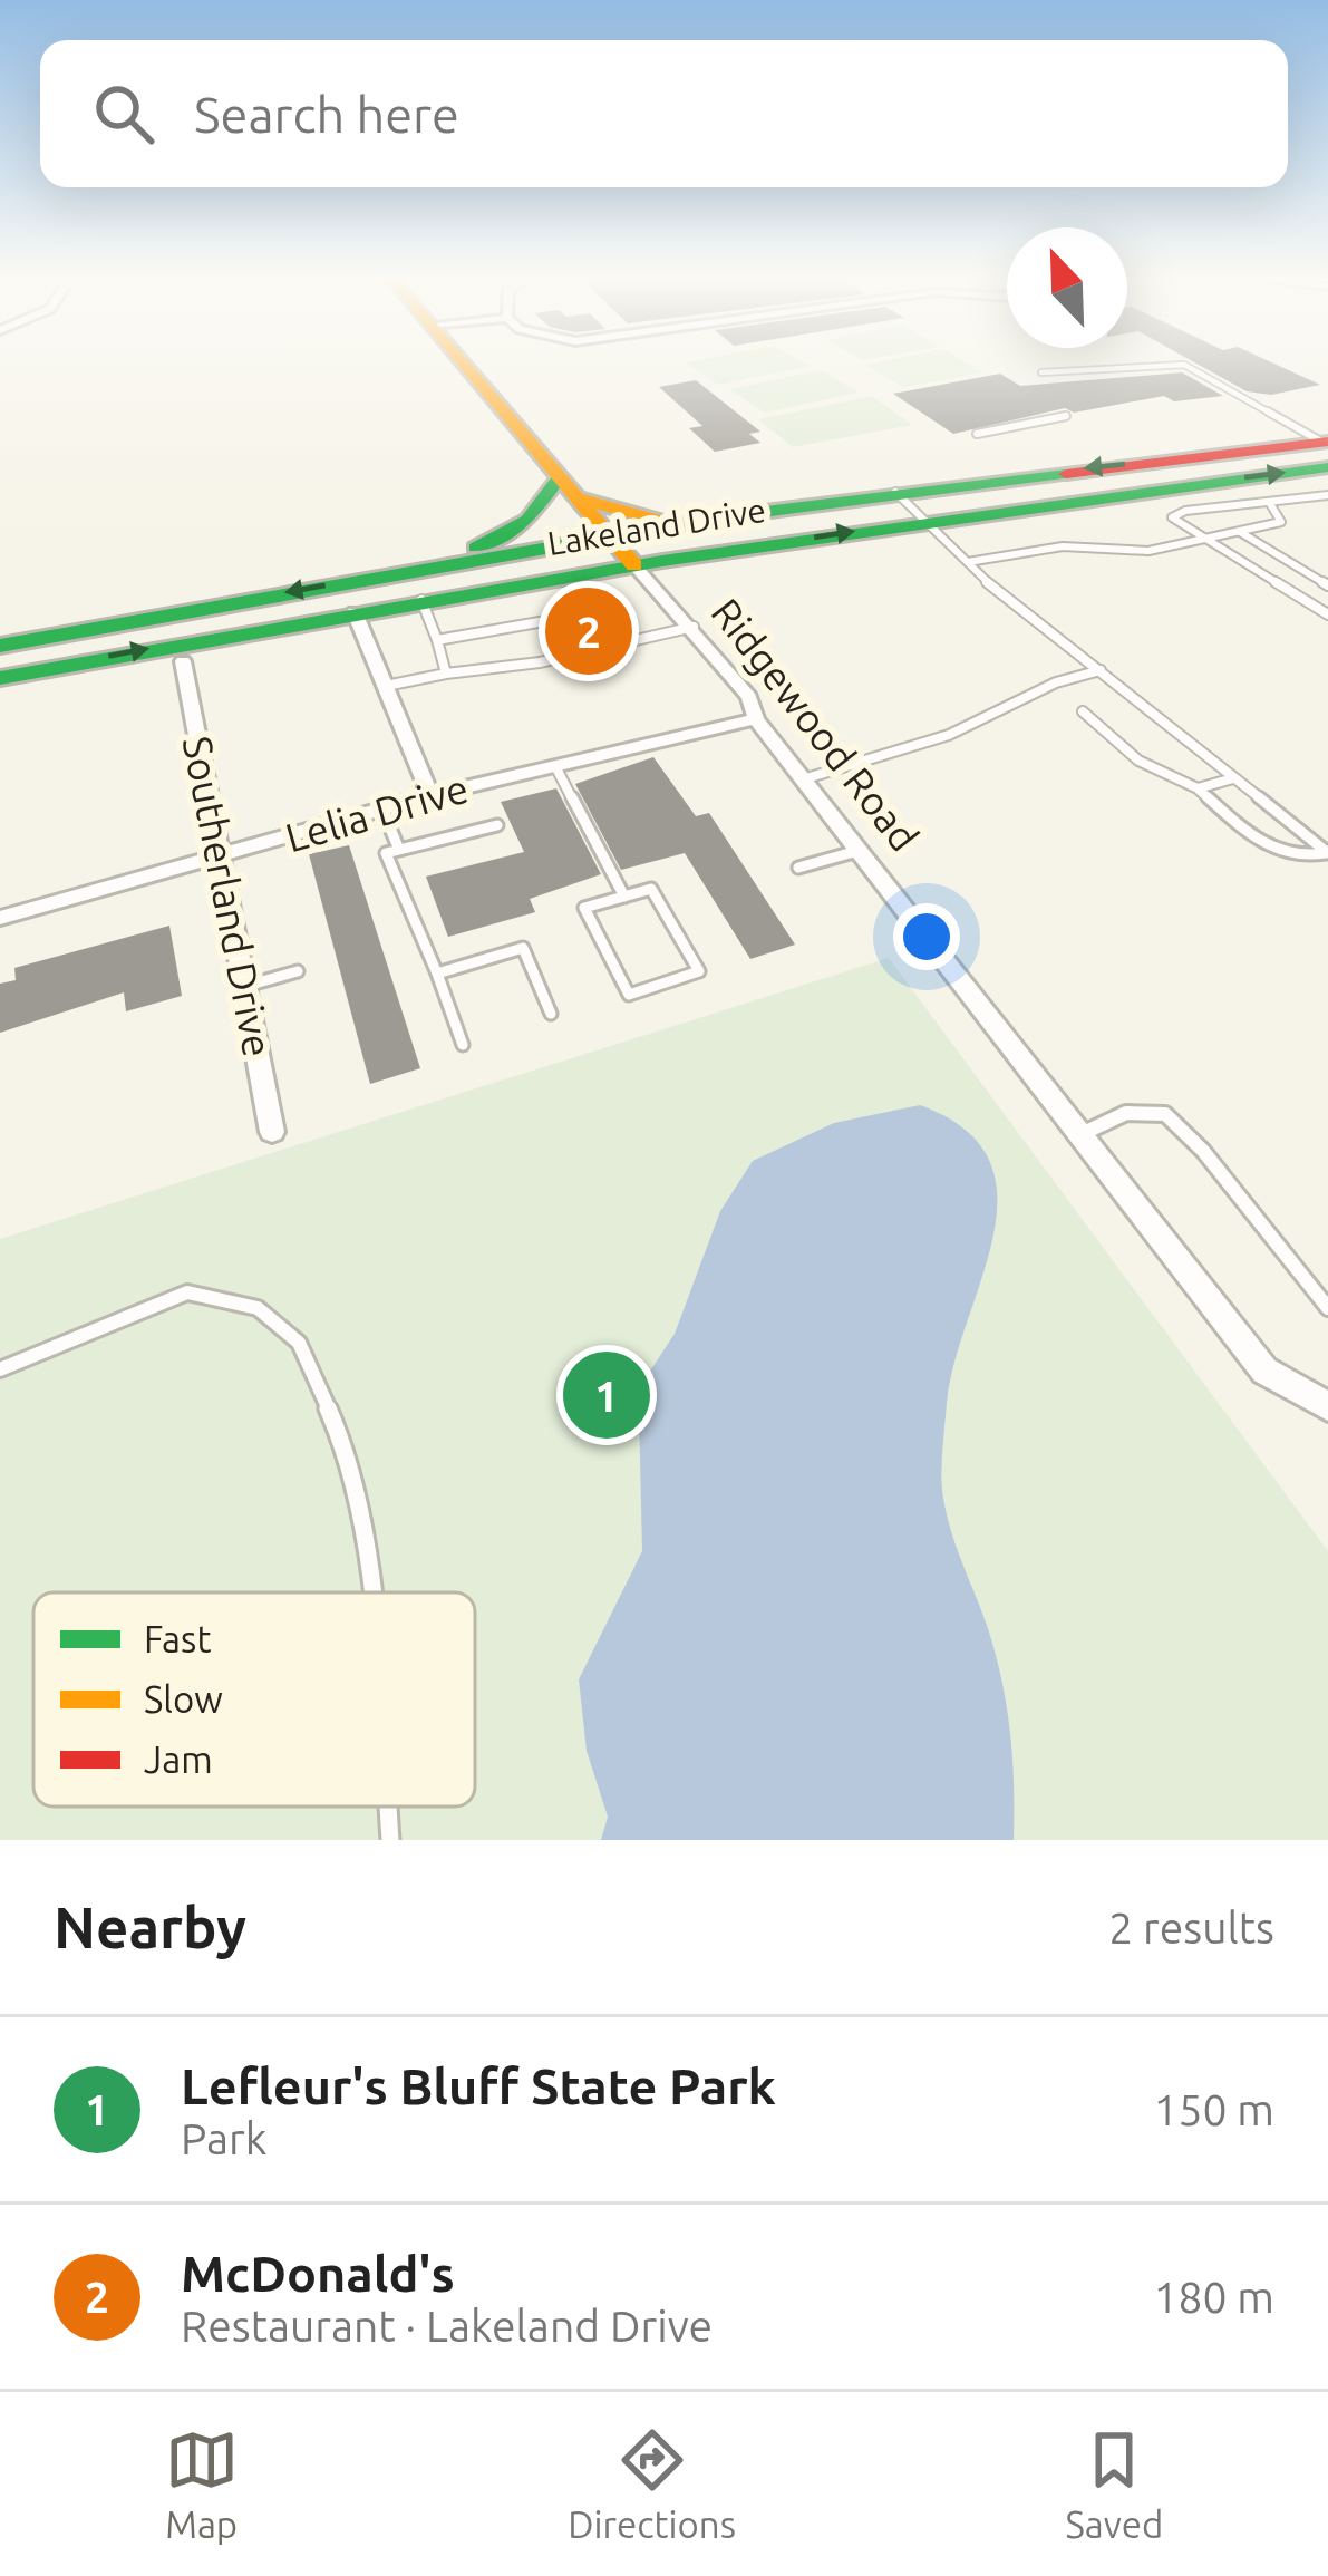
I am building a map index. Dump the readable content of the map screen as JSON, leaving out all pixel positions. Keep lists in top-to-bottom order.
{
  "streets": {
    "main road": ["Lakeland Drive", "Ridgewood Road"],
    "street": ["Lelia Drive", "Southerland Drive"]
  },
  "crossings": [
    ["Lakeland Drive", "Ridgewood Road"],
    ["Ridgewood Road", "Lelia Drive"],
    ["Lelia Drive", "Southerland Drive"]
  ],
  "legend": ["Fast", "Slow", "Jam"],
  "north": "top left",
  "page": {
    "search": "Search here",
    "pins": ["2", "1"],
    "heading": ["Nearby", "2 results"],
    "list": [
      {
        "mark": "1",
        "name": "Lefleur's Bluff State Park",
        "note": "Park",
        "value": "150 m"
      },
      {
        "mark": "2",
        "name": "McDonald's",
        "note": "Restaurant · Lakeland Drive",
        "value": "180 m"
      }
    ],
    "nav": ["Map", "Directions", "Saved"]
  }
}
